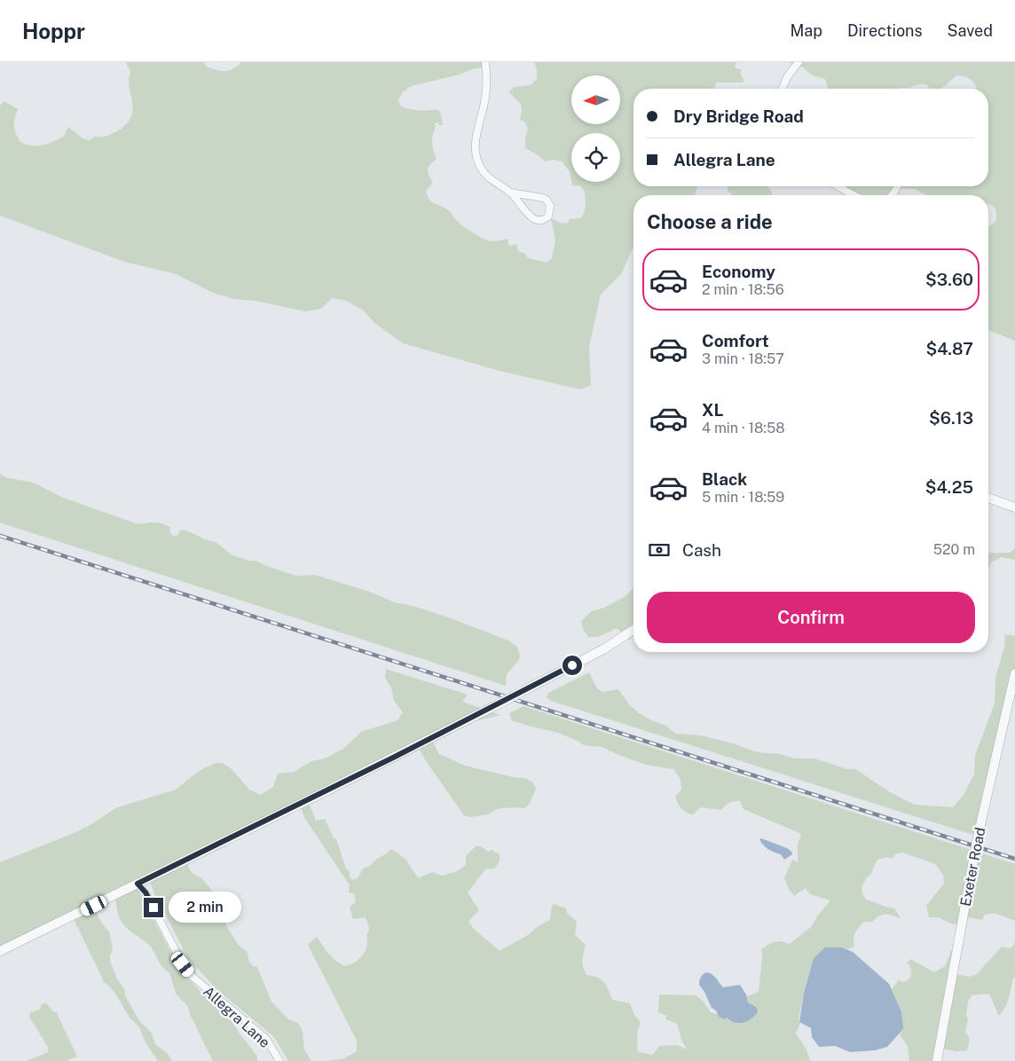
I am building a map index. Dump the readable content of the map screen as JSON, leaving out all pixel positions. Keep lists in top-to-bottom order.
{
  "streets": {
    "street": ["Exeter Road", "Allegra Lane"]
  },
  "north": "left",
  "page": {
    "header": "Hoppr",
    "nav": ["Map", "Directions", "Saved"],
    "banner": ["Dry Bridge Road", "Allegra Lane"],
    "heading": "Choose a ride",
    "list": [
      {
        "name": "Economy",
        "note": "2 min · 18:56",
        "value": "$3.60"
      },
      {
        "name": "Comfort",
        "note": "3 min · 18:57",
        "value": "$4.87"
      },
      {
        "name": "XL",
        "note": "4 min · 18:58",
        "value": "$6.13"
      },
      {
        "name": "Black",
        "note": "5 min · 18:59",
        "value": "$4.25"
      }
    ],
    "pay": ["Cash", "520 m"],
    "buttons": "Confirm",
    "bubble": "2 min"
  }
}
